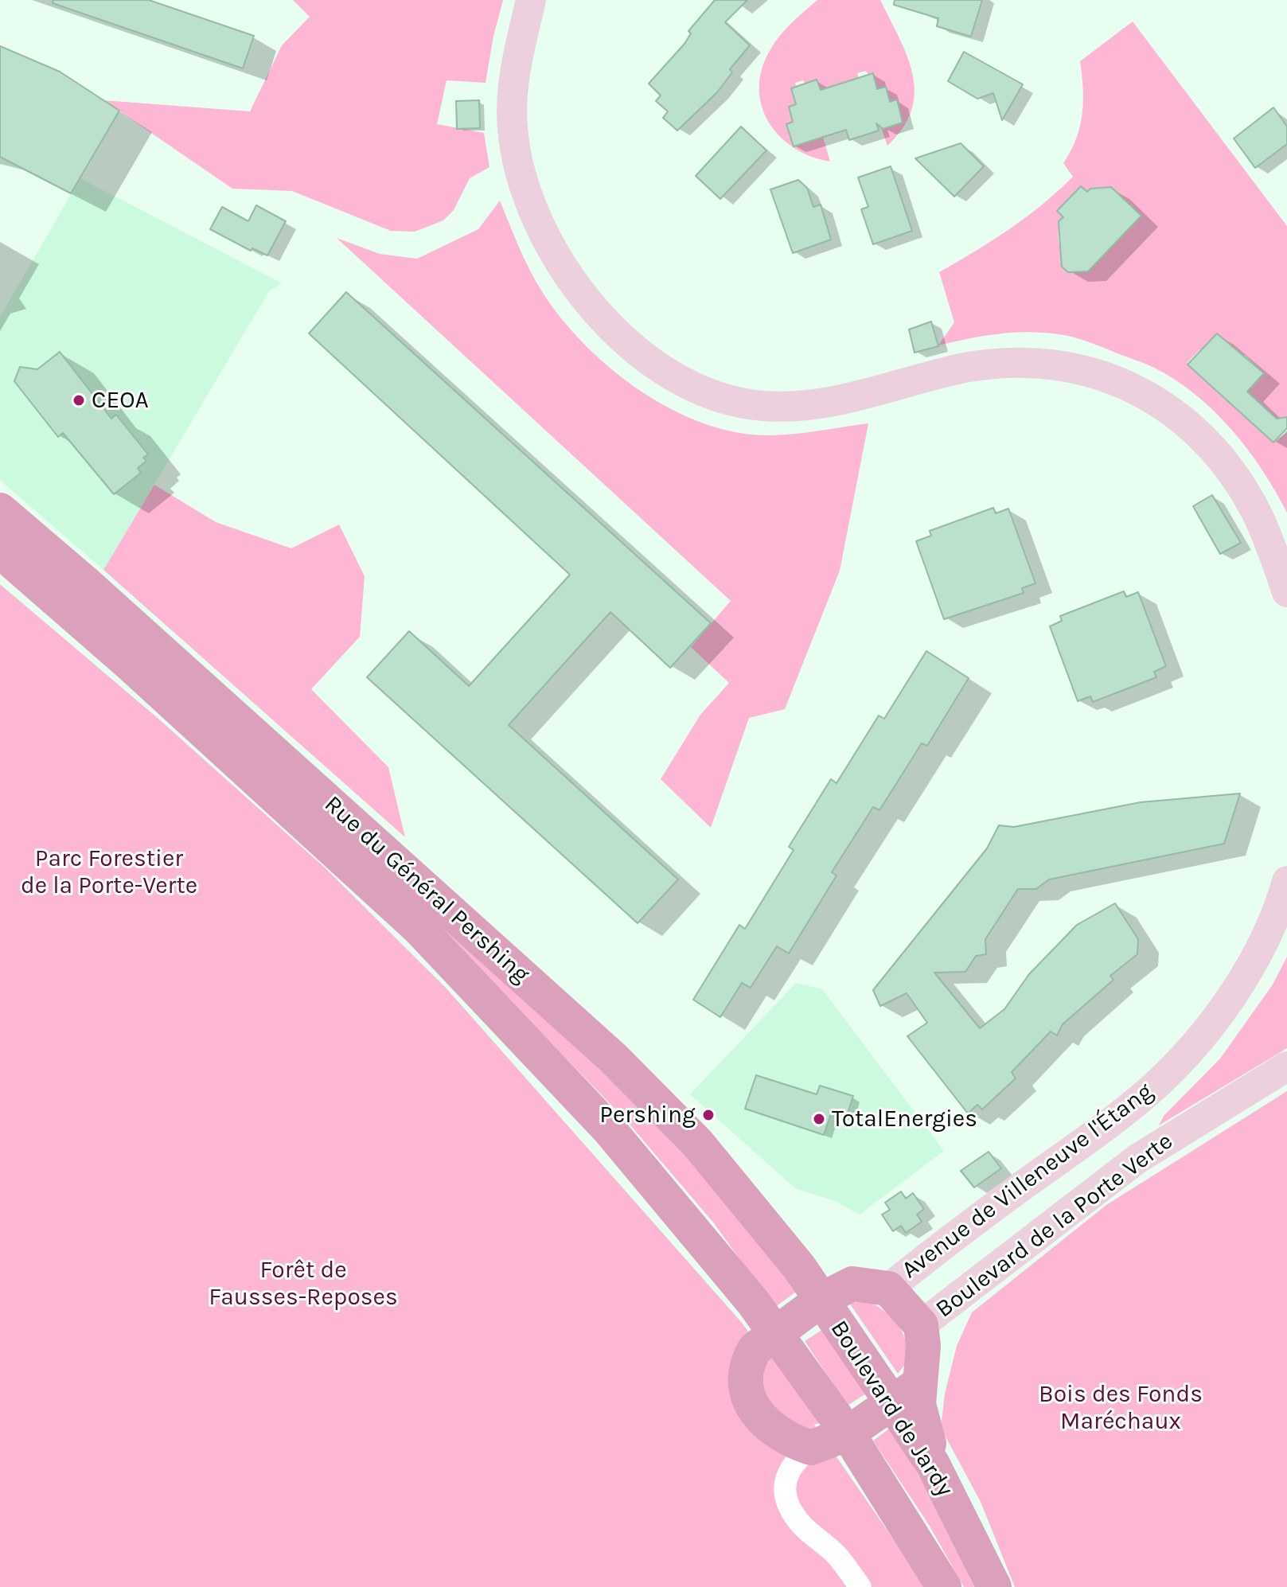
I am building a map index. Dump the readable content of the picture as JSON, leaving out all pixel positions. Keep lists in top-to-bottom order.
{
  "streets": {
    "main road": ["Rue du Général Pershing", "Boulevard de Jardy"],
    "street": ["Avenue de Villeneuve l'Étang", "Boulevard de la Porte Verte"]
  },
  "crossings": [
    ["Rue du Général Pershing", "Boulevard de Jardy"],
    ["Boulevard de la Porte Verte", "Boulevard de Jardy"]
  ],
  "parks": ["Parc Forestier de la Porte-Verte", "Forêt de Fausses-Reposes", "Bois des Fonds Maréchaux"],
  "places": ["CEOA", "Pershing", "TotalEnergies"]
}
